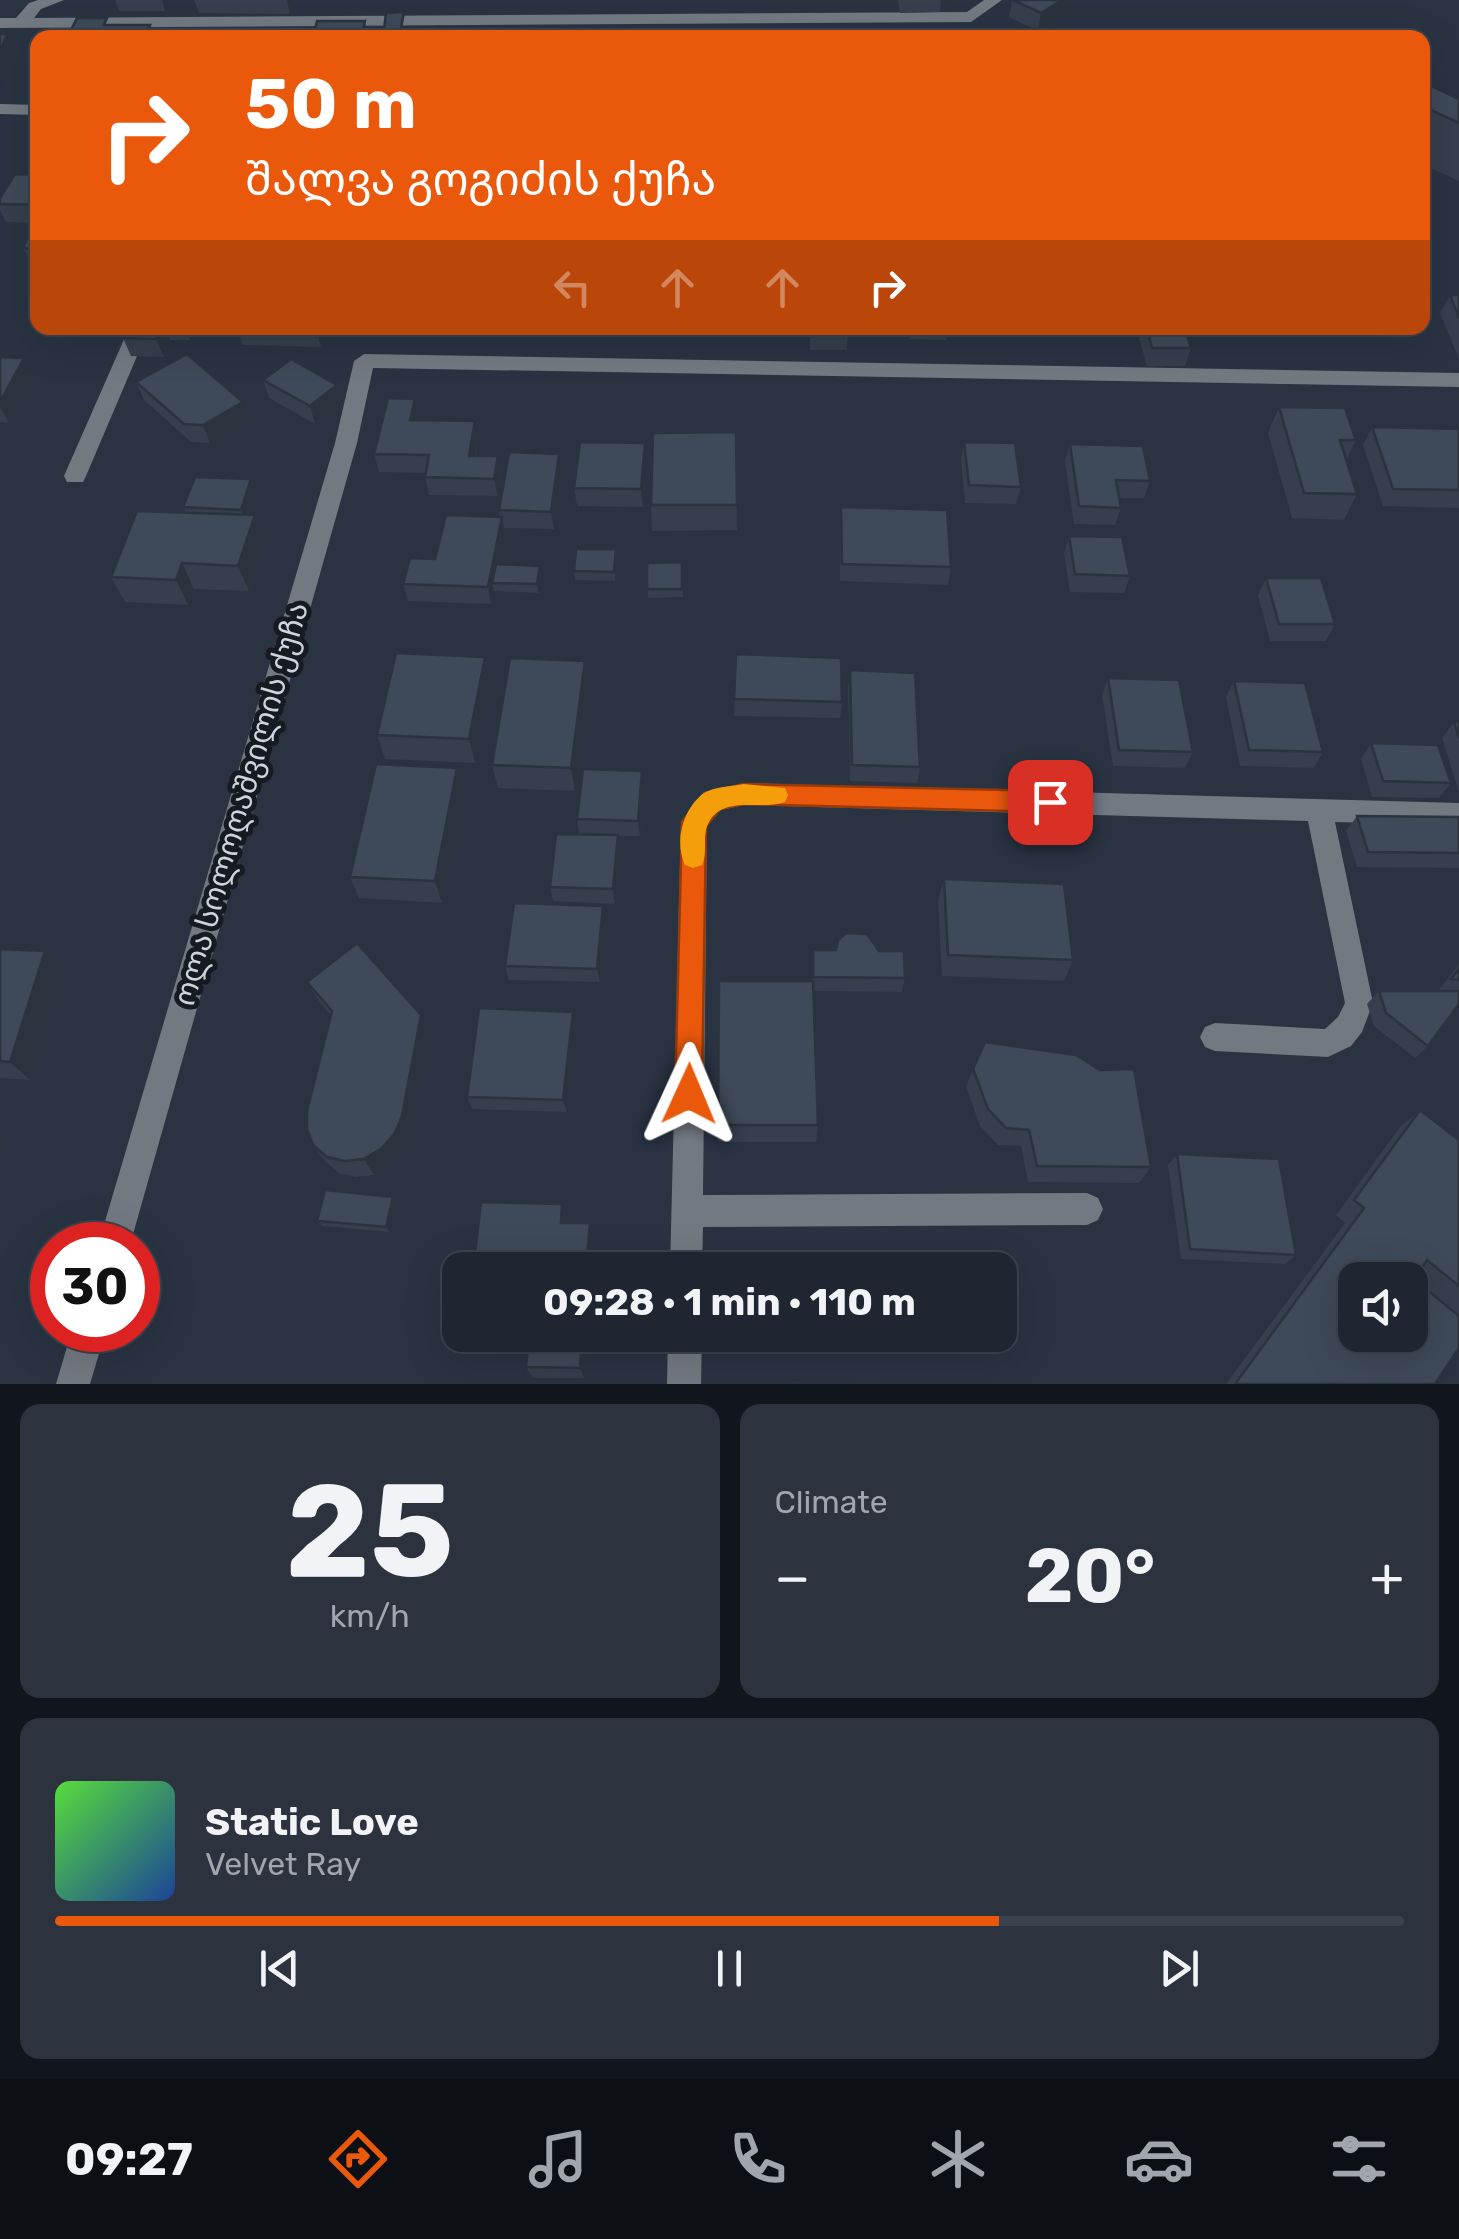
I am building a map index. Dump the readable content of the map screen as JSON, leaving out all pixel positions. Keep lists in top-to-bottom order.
{
  "streets": {
    "street": ["ოლა სოლოღაშვილის ქუჩა"]
  },
  "page": {
    "turn": ["50 m", "შალვა გოგიძის ქუჩა"],
    "limit": "30",
    "trip": "09:28 · 1 min · 110 m",
    "tile": [
      ["25", "km/h"],
      "Climate"
    ],
    "heat": ["−", "20°", "+"],
    "song": ["Static Love", "Velvet Ray"],
    "tabs": "09:27"
  }
}
